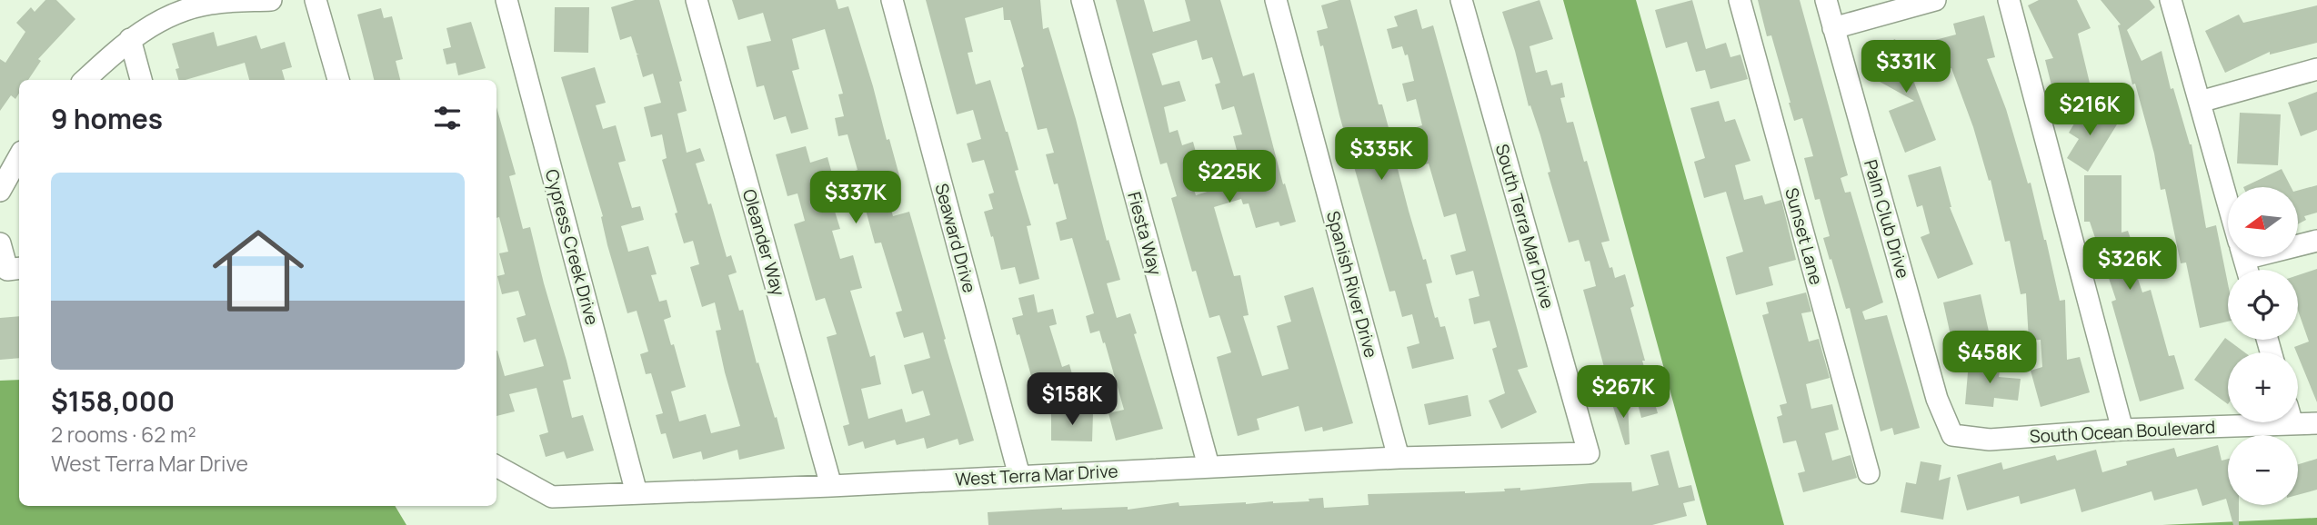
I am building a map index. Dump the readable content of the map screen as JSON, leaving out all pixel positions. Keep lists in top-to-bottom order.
{
  "streets": {
    "street": [
      "Palm Club Drive",
      "South Terra Mar Drive",
      "Fiesta Way",
      "Sunset Lane",
      "Seaward Drive",
      "Oleander Way",
      "Cypress Creek Drive",
      "Spanish River Drive",
      "South Ocean Boulevard",
      "West Terra Mar Drive"
    ]
  },
  "crossings": [
    ["Palm Club Drive", "South Ocean Boulevard"],
    ["South Terra Mar Drive", "West Terra Mar Drive"],
    ["Fiesta Way", "West Terra Mar Drive"],
    ["Seaward Drive", "West Terra Mar Drive"],
    ["Oleander Way", "West Terra Mar Drive"],
    ["Cypress Creek Drive", "West Terra Mar Drive"],
    ["Spanish River Drive", "West Terra Mar Drive"]
  ],
  "north": "left",
  "page": {
    "price": [
      "$331K",
      "$216K",
      "$335K",
      "$225K",
      "$337K",
      "$326K",
      "$458K",
      "$267K",
      "$158K"
    ],
    "heading": "9 homes",
    "list": [
      {
        "name": "$158,000",
        "note": "2 rooms · 62 m² · West Terra Mar Drive"
      }
    ],
    "map_buttons": ["+", "−"]
  }
}
